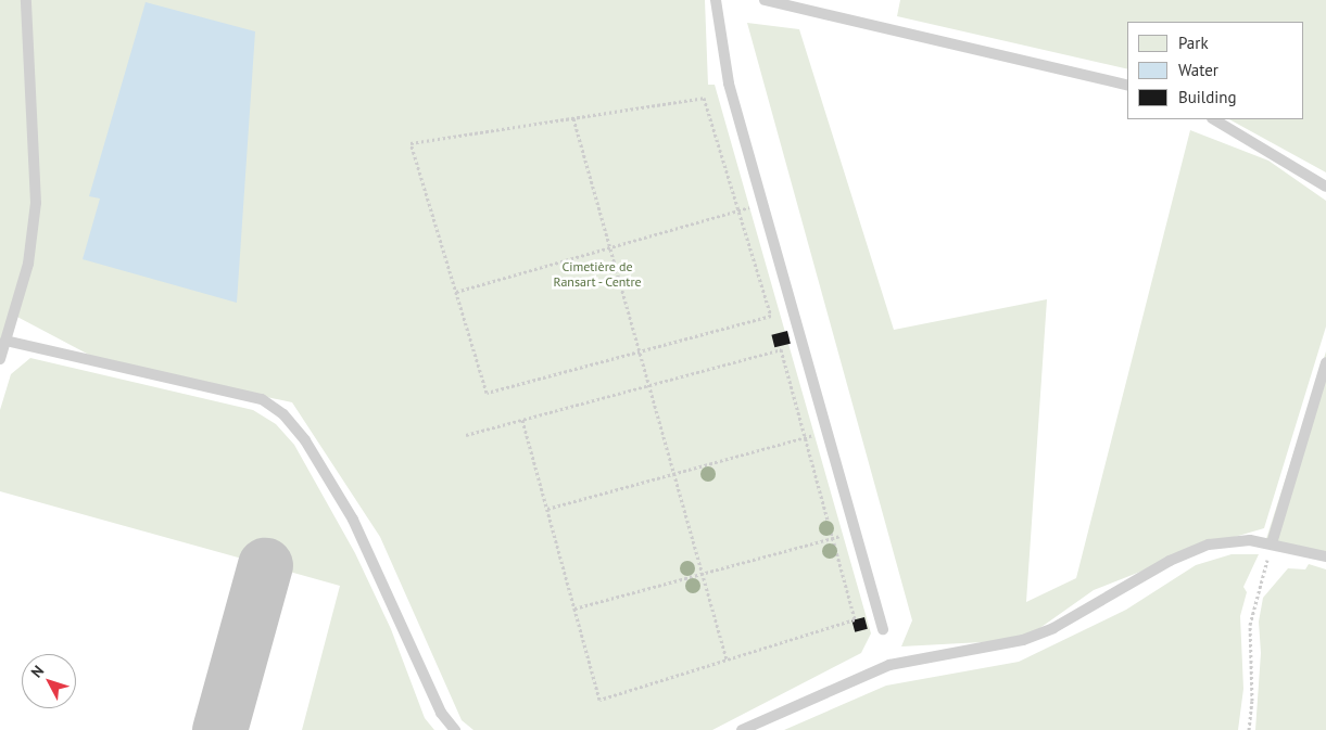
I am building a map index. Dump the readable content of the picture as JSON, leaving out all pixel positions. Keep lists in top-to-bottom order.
{
  "parks": ["Cimetière de Ransart - Centre"],
  "legend": ["Park", "Water", "Building"],
  "north": "top left"
}
